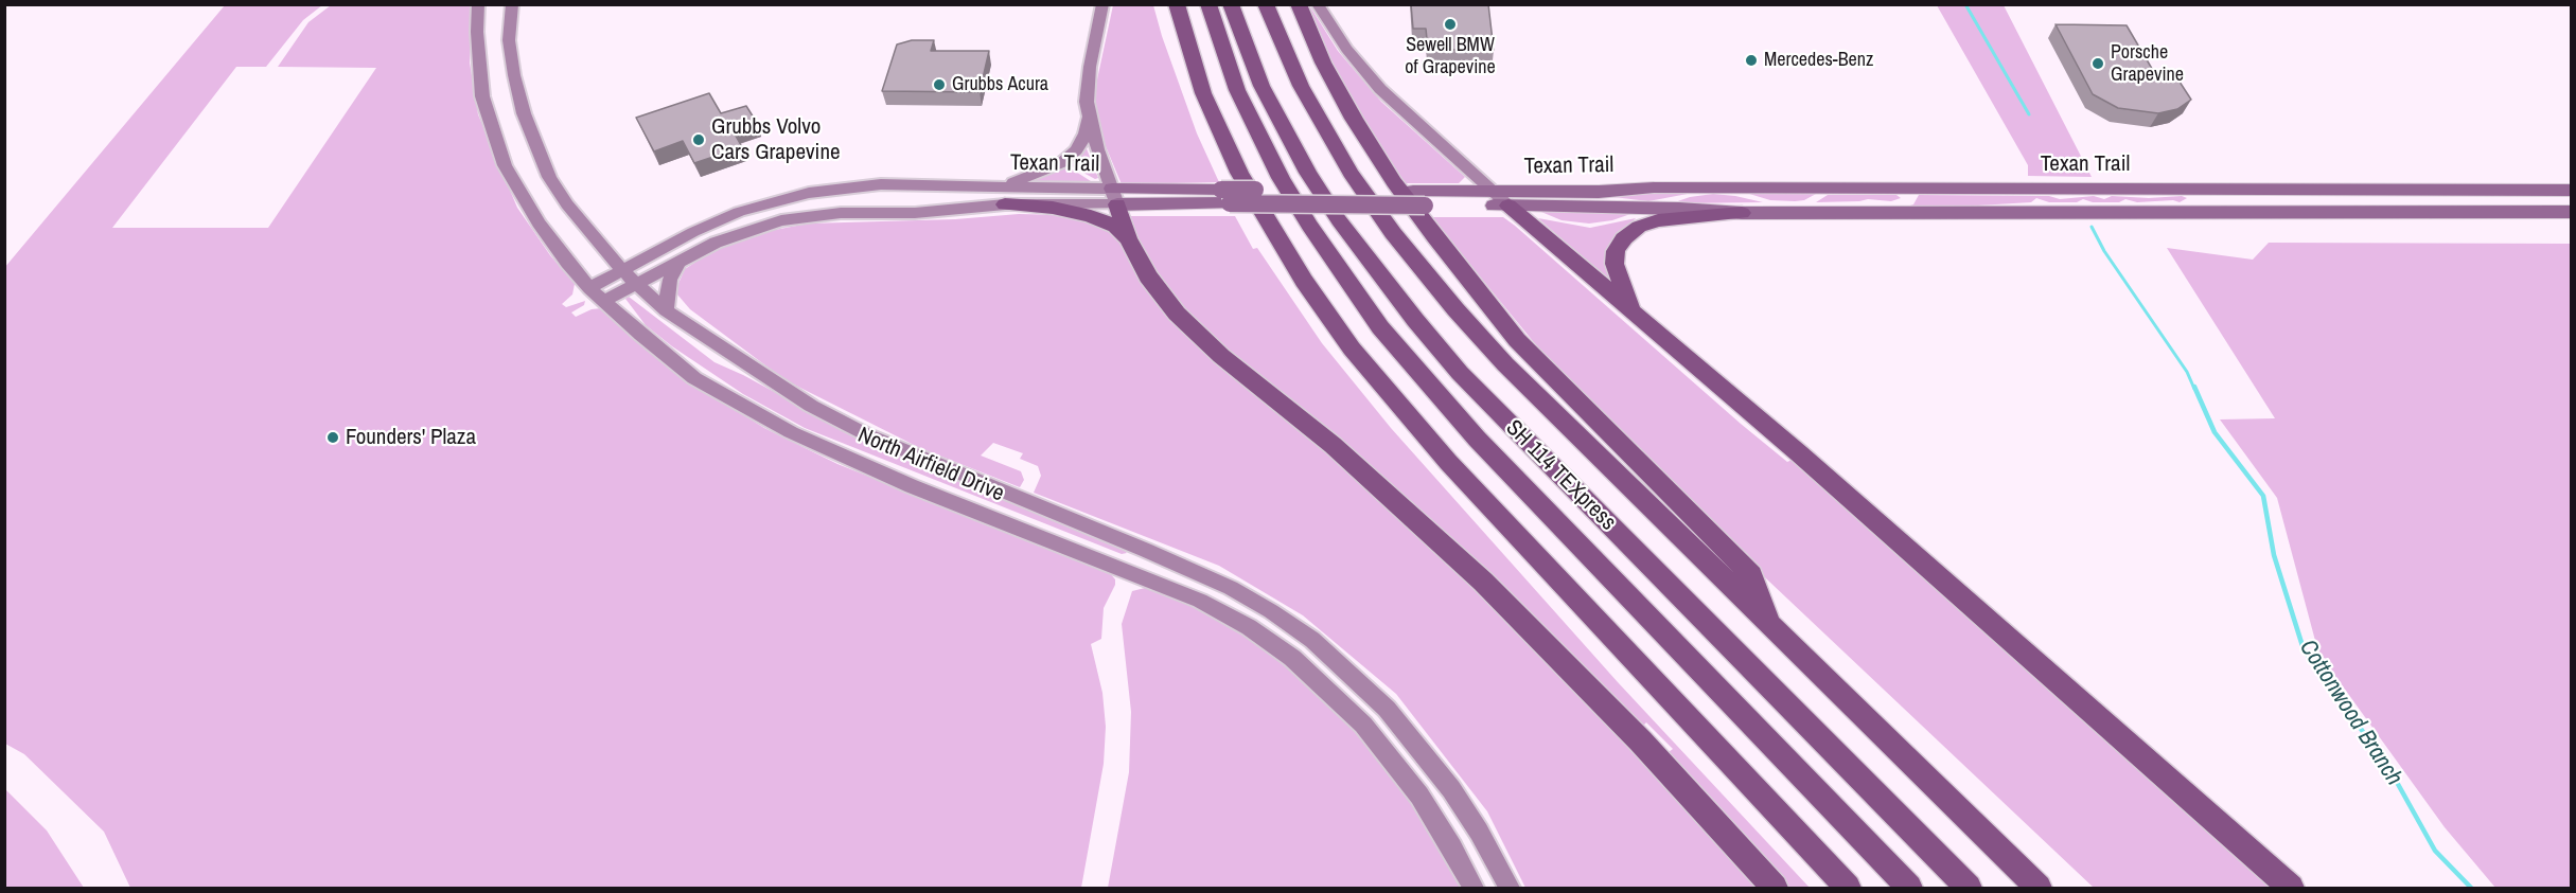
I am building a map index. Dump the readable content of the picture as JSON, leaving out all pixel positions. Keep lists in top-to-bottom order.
{
  "streets": {
    "highway": ["SH 114 TEXpress"],
    "main road": ["Texan Trail", "North Airfield Drive"]
  },
  "crossings": [
    ["Texan Trail", "North Airfield Drive"]
  ],
  "water": ["Cottonwood Branch"],
  "places": [
    "Sewell BMW of Grapevine",
    "Mercedes-Benz",
    "Porsche Grapevine",
    "Grubbs Acura",
    "Grubbs Volvo Cars Grapevine",
    "Founders' Plaza"
  ]
}
